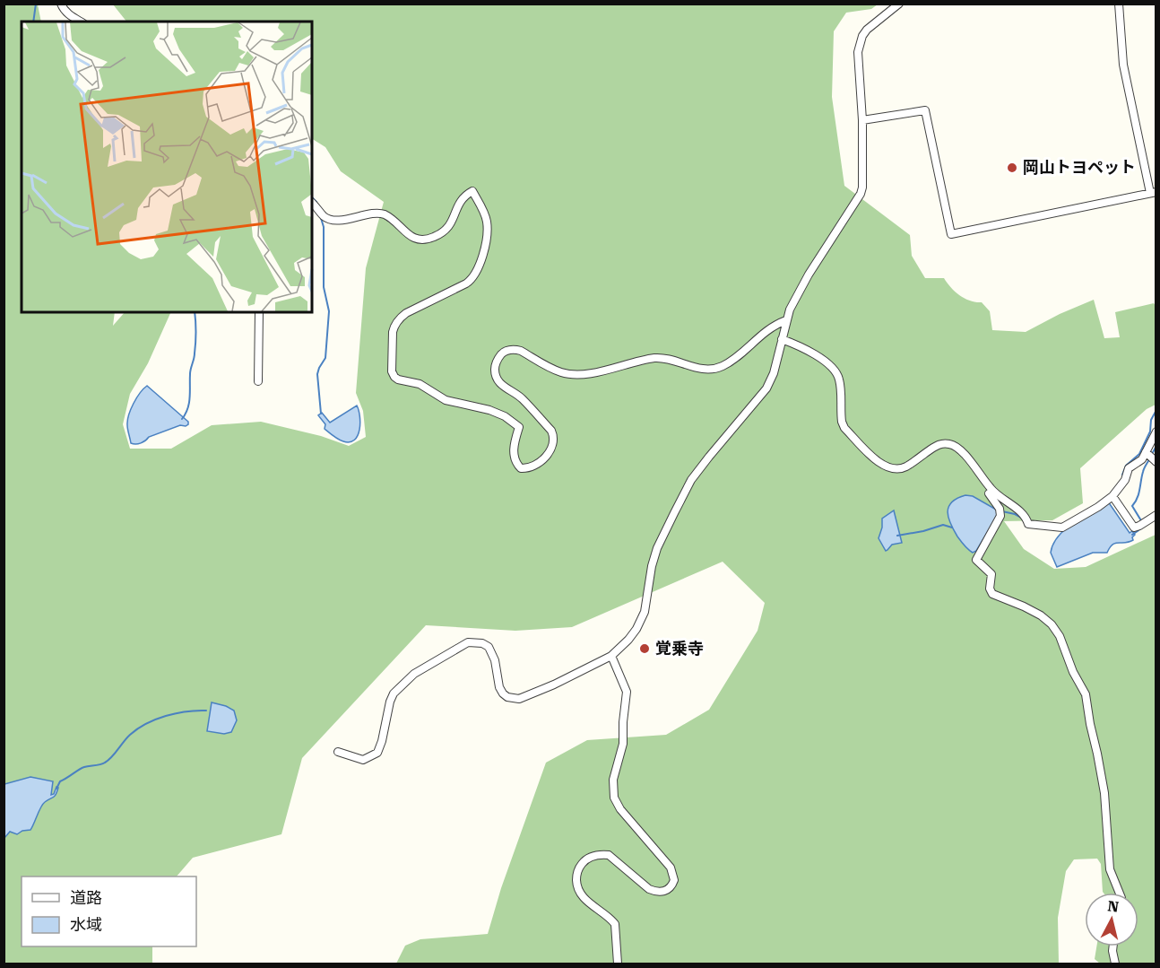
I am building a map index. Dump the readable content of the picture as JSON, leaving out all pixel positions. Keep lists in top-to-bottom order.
{
  "places": ["岡山トヨペット", "覚乗寺"],
  "legend": ["道路", "水域"],
  "north": "top"
}
